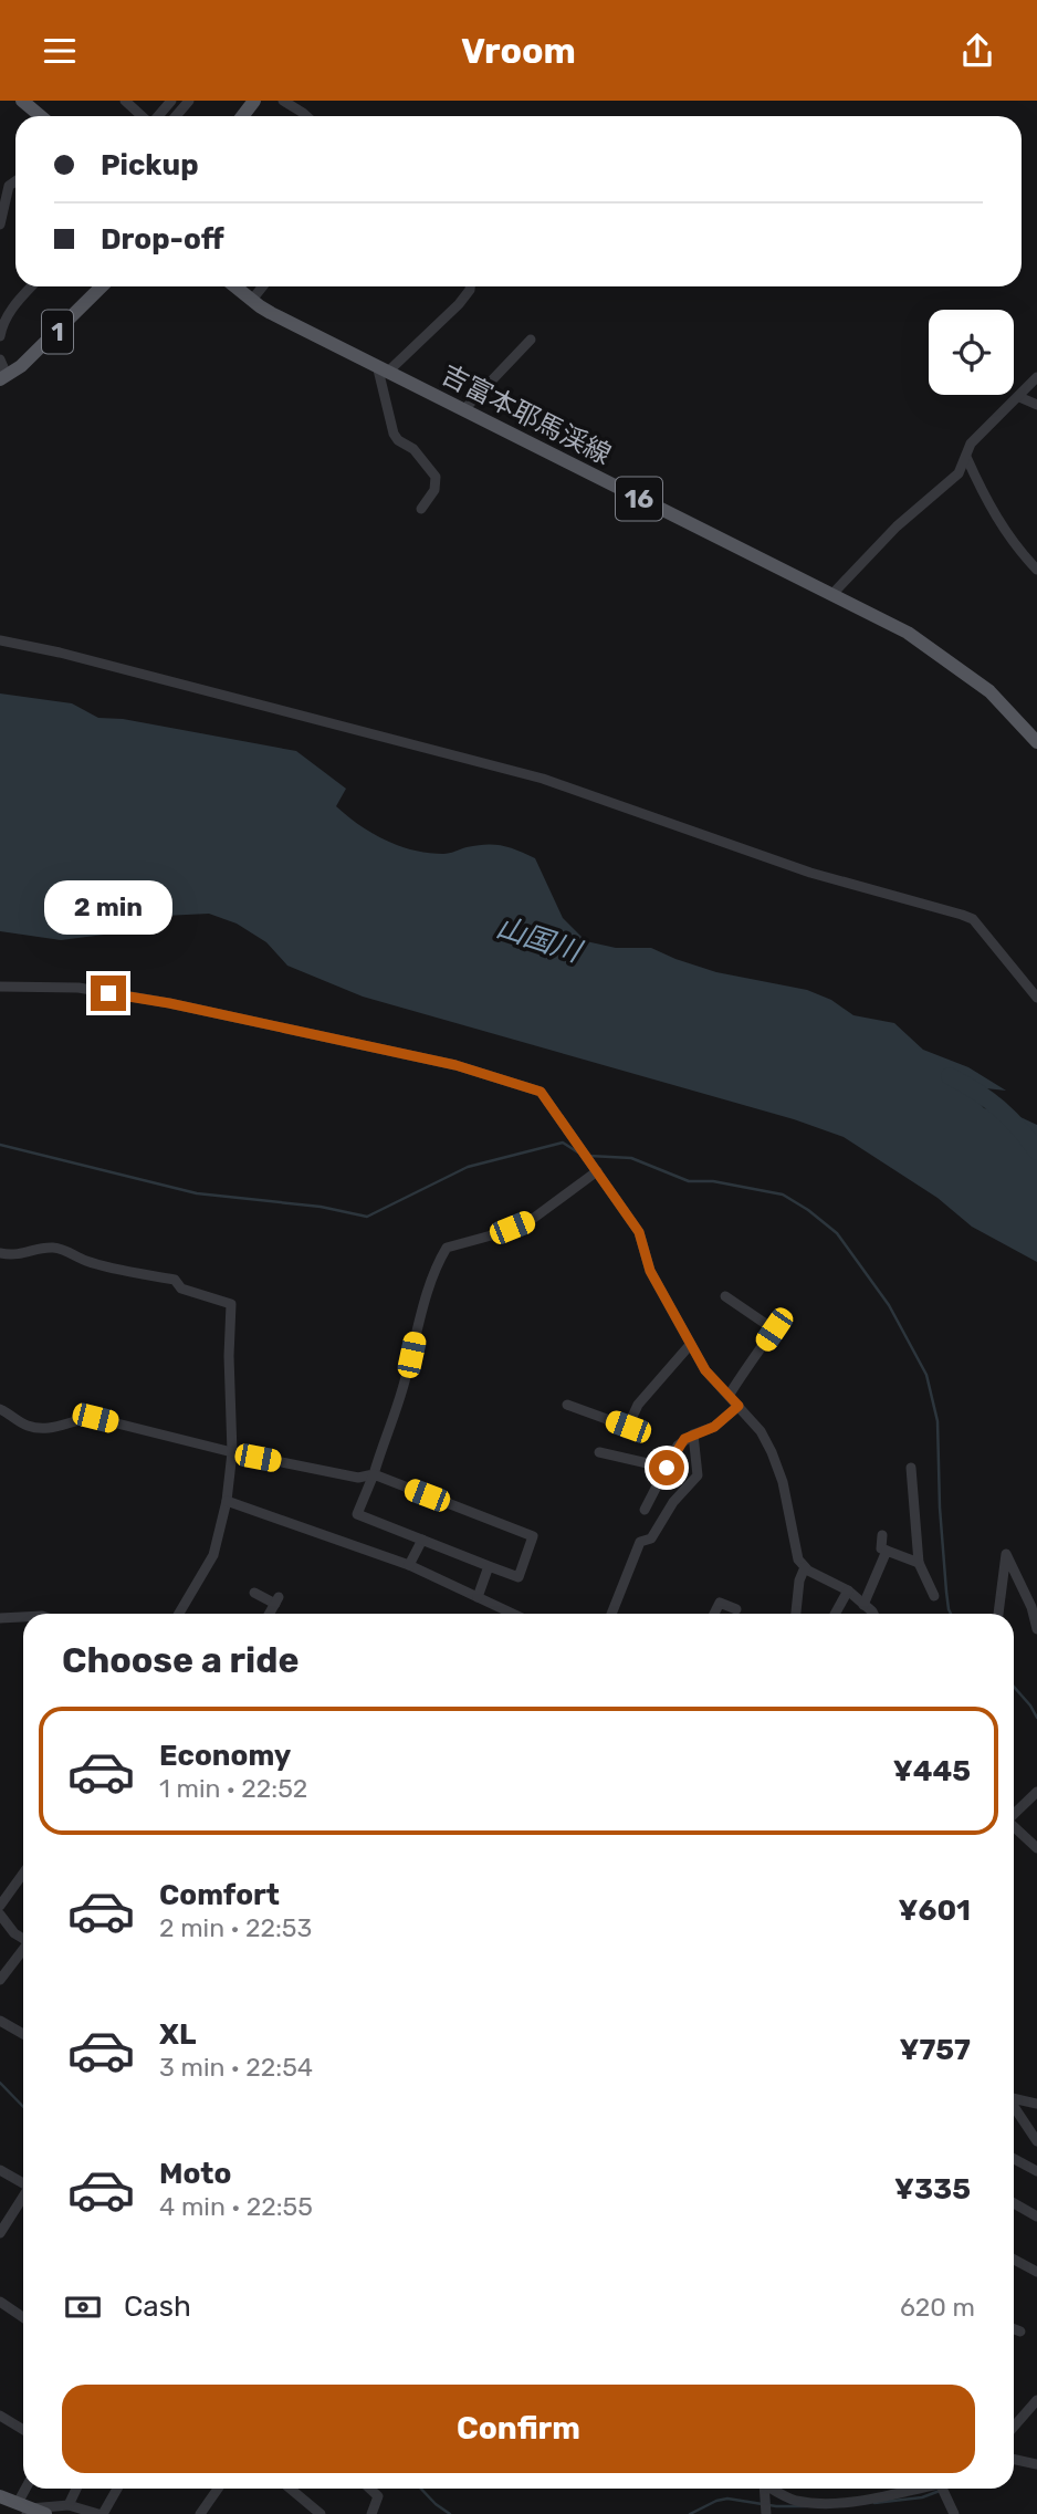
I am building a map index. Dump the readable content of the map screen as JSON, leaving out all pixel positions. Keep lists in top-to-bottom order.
{
  "streets": {
    "main road": ["1", "吉富本耶馬渓線", "16"]
  },
  "water": ["山国川"],
  "page": {
    "header": "Vroom",
    "banner": ["Pickup", "Drop-off"],
    "bubble": "2 min",
    "heading": "Choose a ride",
    "list": [
      {
        "name": "Economy",
        "note": "1 min · 22:52",
        "value": "¥445"
      },
      {
        "name": "Comfort",
        "note": "2 min · 22:53",
        "value": "¥601"
      },
      {
        "name": "XL",
        "note": "3 min · 22:54",
        "value": "¥757"
      },
      {
        "name": "Moto",
        "note": "4 min · 22:55",
        "value": "¥335"
      }
    ],
    "pay": ["Cash", "620 m"],
    "buttons": "Confirm"
  }
}
